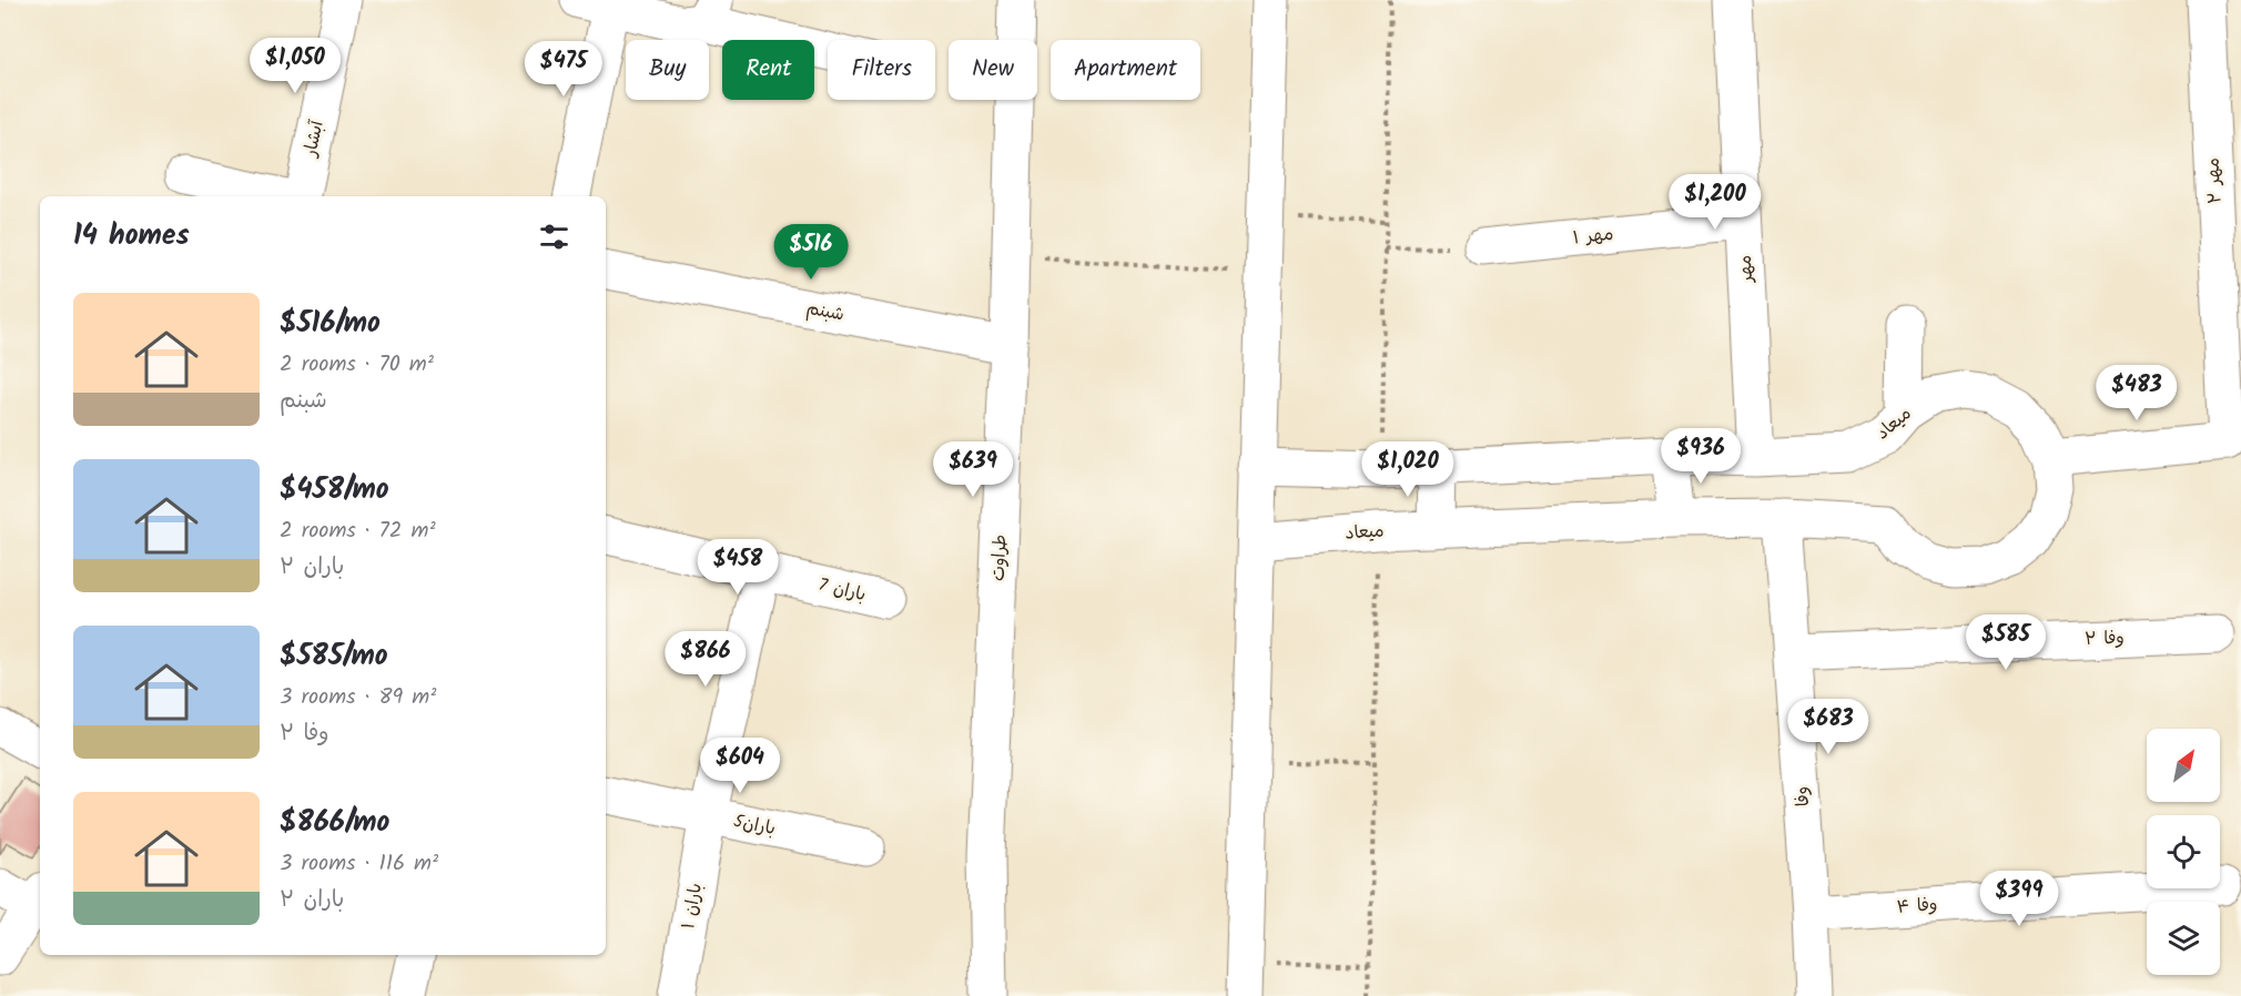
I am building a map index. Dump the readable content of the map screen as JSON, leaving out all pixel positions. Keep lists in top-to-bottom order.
{
  "streets": {
    "street": [
      "آبشار",
      "مهر ۲",
      "مهر ۱",
      "مهر",
      "شبنم",
      "میعاد",
      "طراوت",
      "باران 7",
      "وفا ۲",
      "وفا",
      "باران5",
      "باران ۱",
      "وفا ۴"
    ]
  },
  "crossings": [
    ["مهر ۲", "میعاد"],
    ["مهر ۱", "مهر"],
    ["مهر", "میعاد"],
    ["شبنم", "طراوت"],
    ["میعاد", "وفا"],
    ["باران 7", "باران ۱"],
    ["وفا ۲", "وفا"],
    ["وفا", "وفا ۴"],
    ["باران5", "باران ۱"]
  ],
  "north": "top right",
  "page": {
    "price": [
      "$1,050",
      "$475",
      "$1,200",
      "$516",
      "$483",
      "$936",
      "$639",
      "$1,020",
      "$458",
      "$585",
      "$866",
      "$683",
      "$604",
      "$399"
    ],
    "chip": [
      "Buy",
      "Rent",
      "Filters",
      "New",
      "Apartment"
    ],
    "heading": "14 homes",
    "list": [
      {
        "name": "$516/mo",
        "note": "2 rooms · 70 m² · شبنم"
      },
      {
        "name": "$458/mo",
        "note": "2 rooms · 72 m² · باران ۲"
      },
      {
        "name": "$585/mo",
        "note": "3 rooms · 89 m² · وفا ۲"
      },
      {
        "name": "$866/mo",
        "note": "3 rooms · 116 m² · باران ۲"
      }
    ]
  }
}
